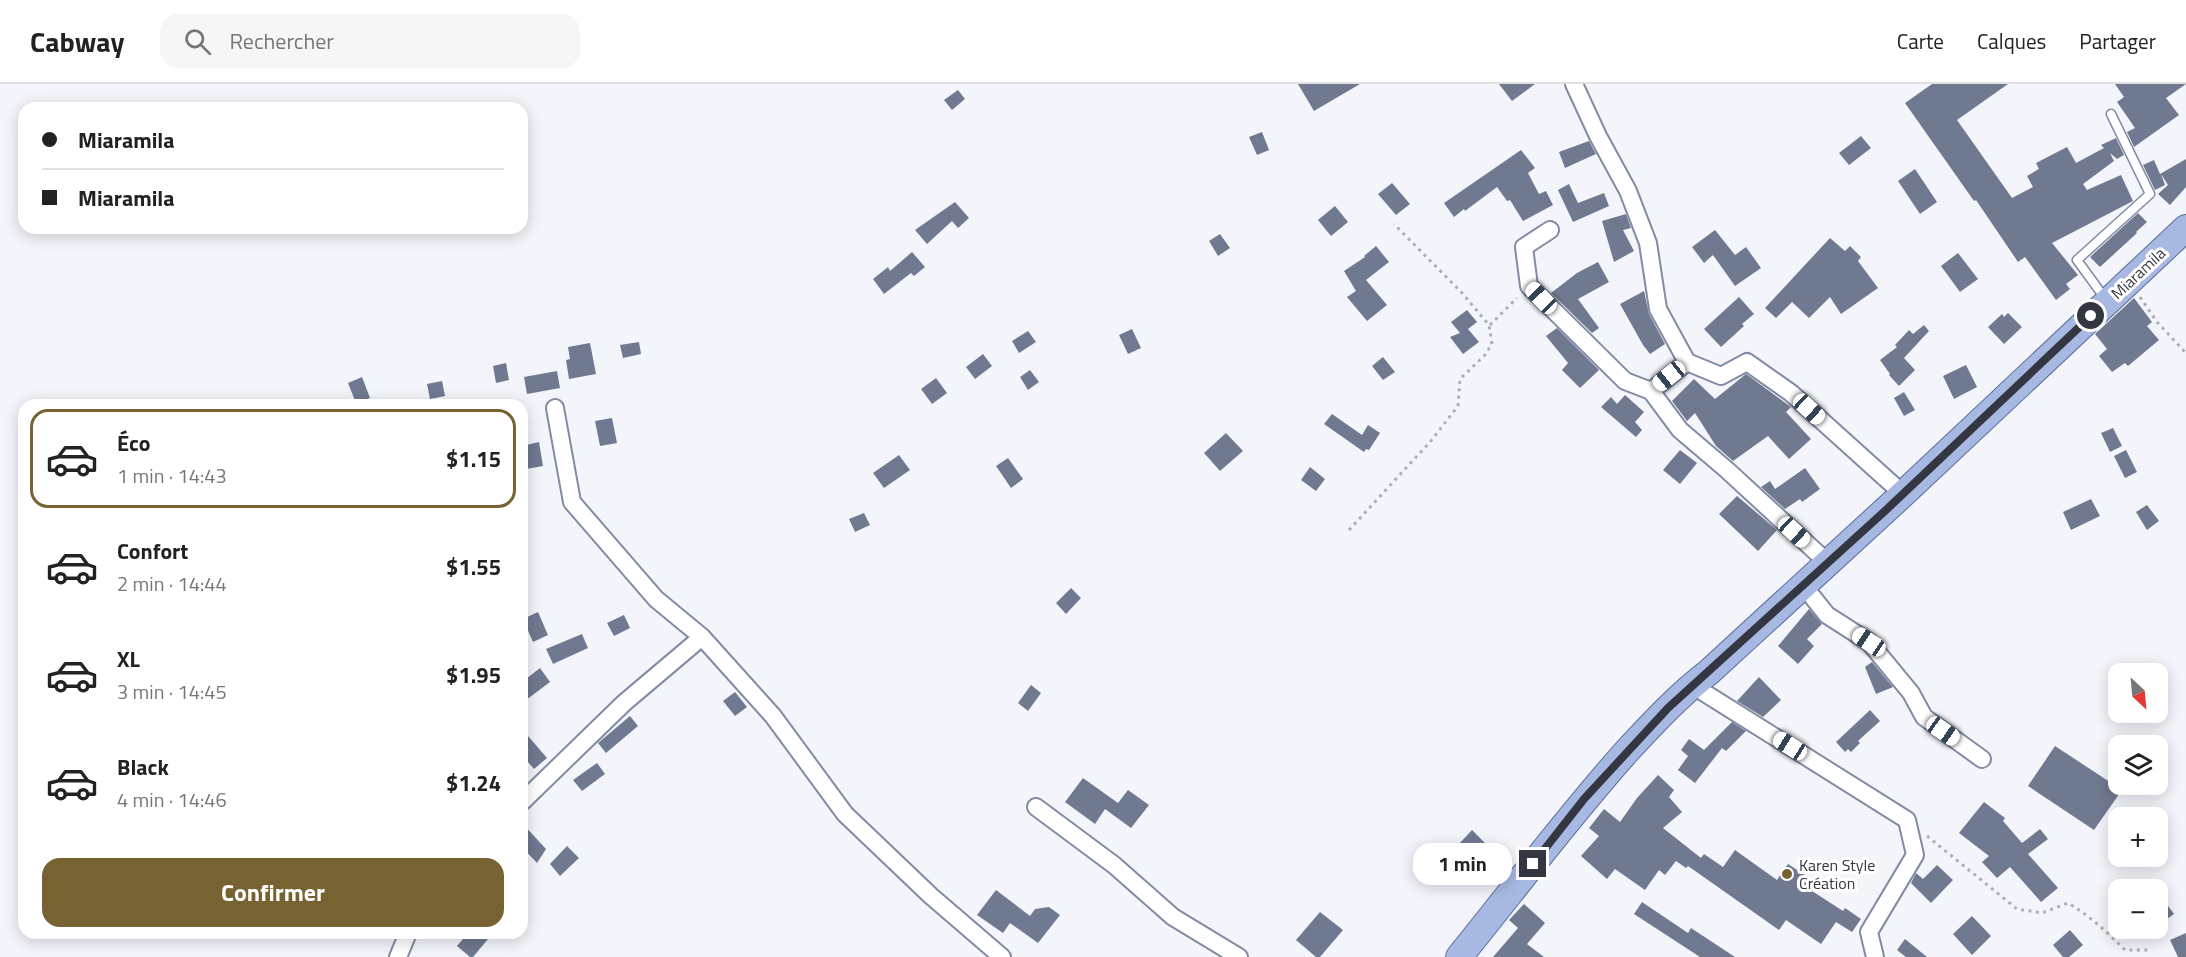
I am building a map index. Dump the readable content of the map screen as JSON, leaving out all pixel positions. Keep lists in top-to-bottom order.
{
  "streets": {
    "main road": ["Miaramila"]
  },
  "places": ["Karen Style Création"],
  "north": "bottom right",
  "page": {
    "header": "Cabway",
    "search": "Rechercher",
    "nav": ["Carte", "Calques", "Partager"],
    "banner": ["Miaramila", "Miaramila"],
    "list": [
      {
        "name": "Éco",
        "note": "1 min · 14:43",
        "value": "$1.15"
      },
      {
        "name": "Confort",
        "note": "2 min · 14:44",
        "value": "$1.55"
      },
      {
        "name": "XL",
        "note": "3 min · 14:45",
        "value": "$1.95"
      },
      {
        "name": "Black",
        "note": "4 min · 14:46",
        "value": "$1.24"
      }
    ],
    "map_buttons": ["+", "−"],
    "bubble": "1 min",
    "buttons": "Confirmer"
  }
}
